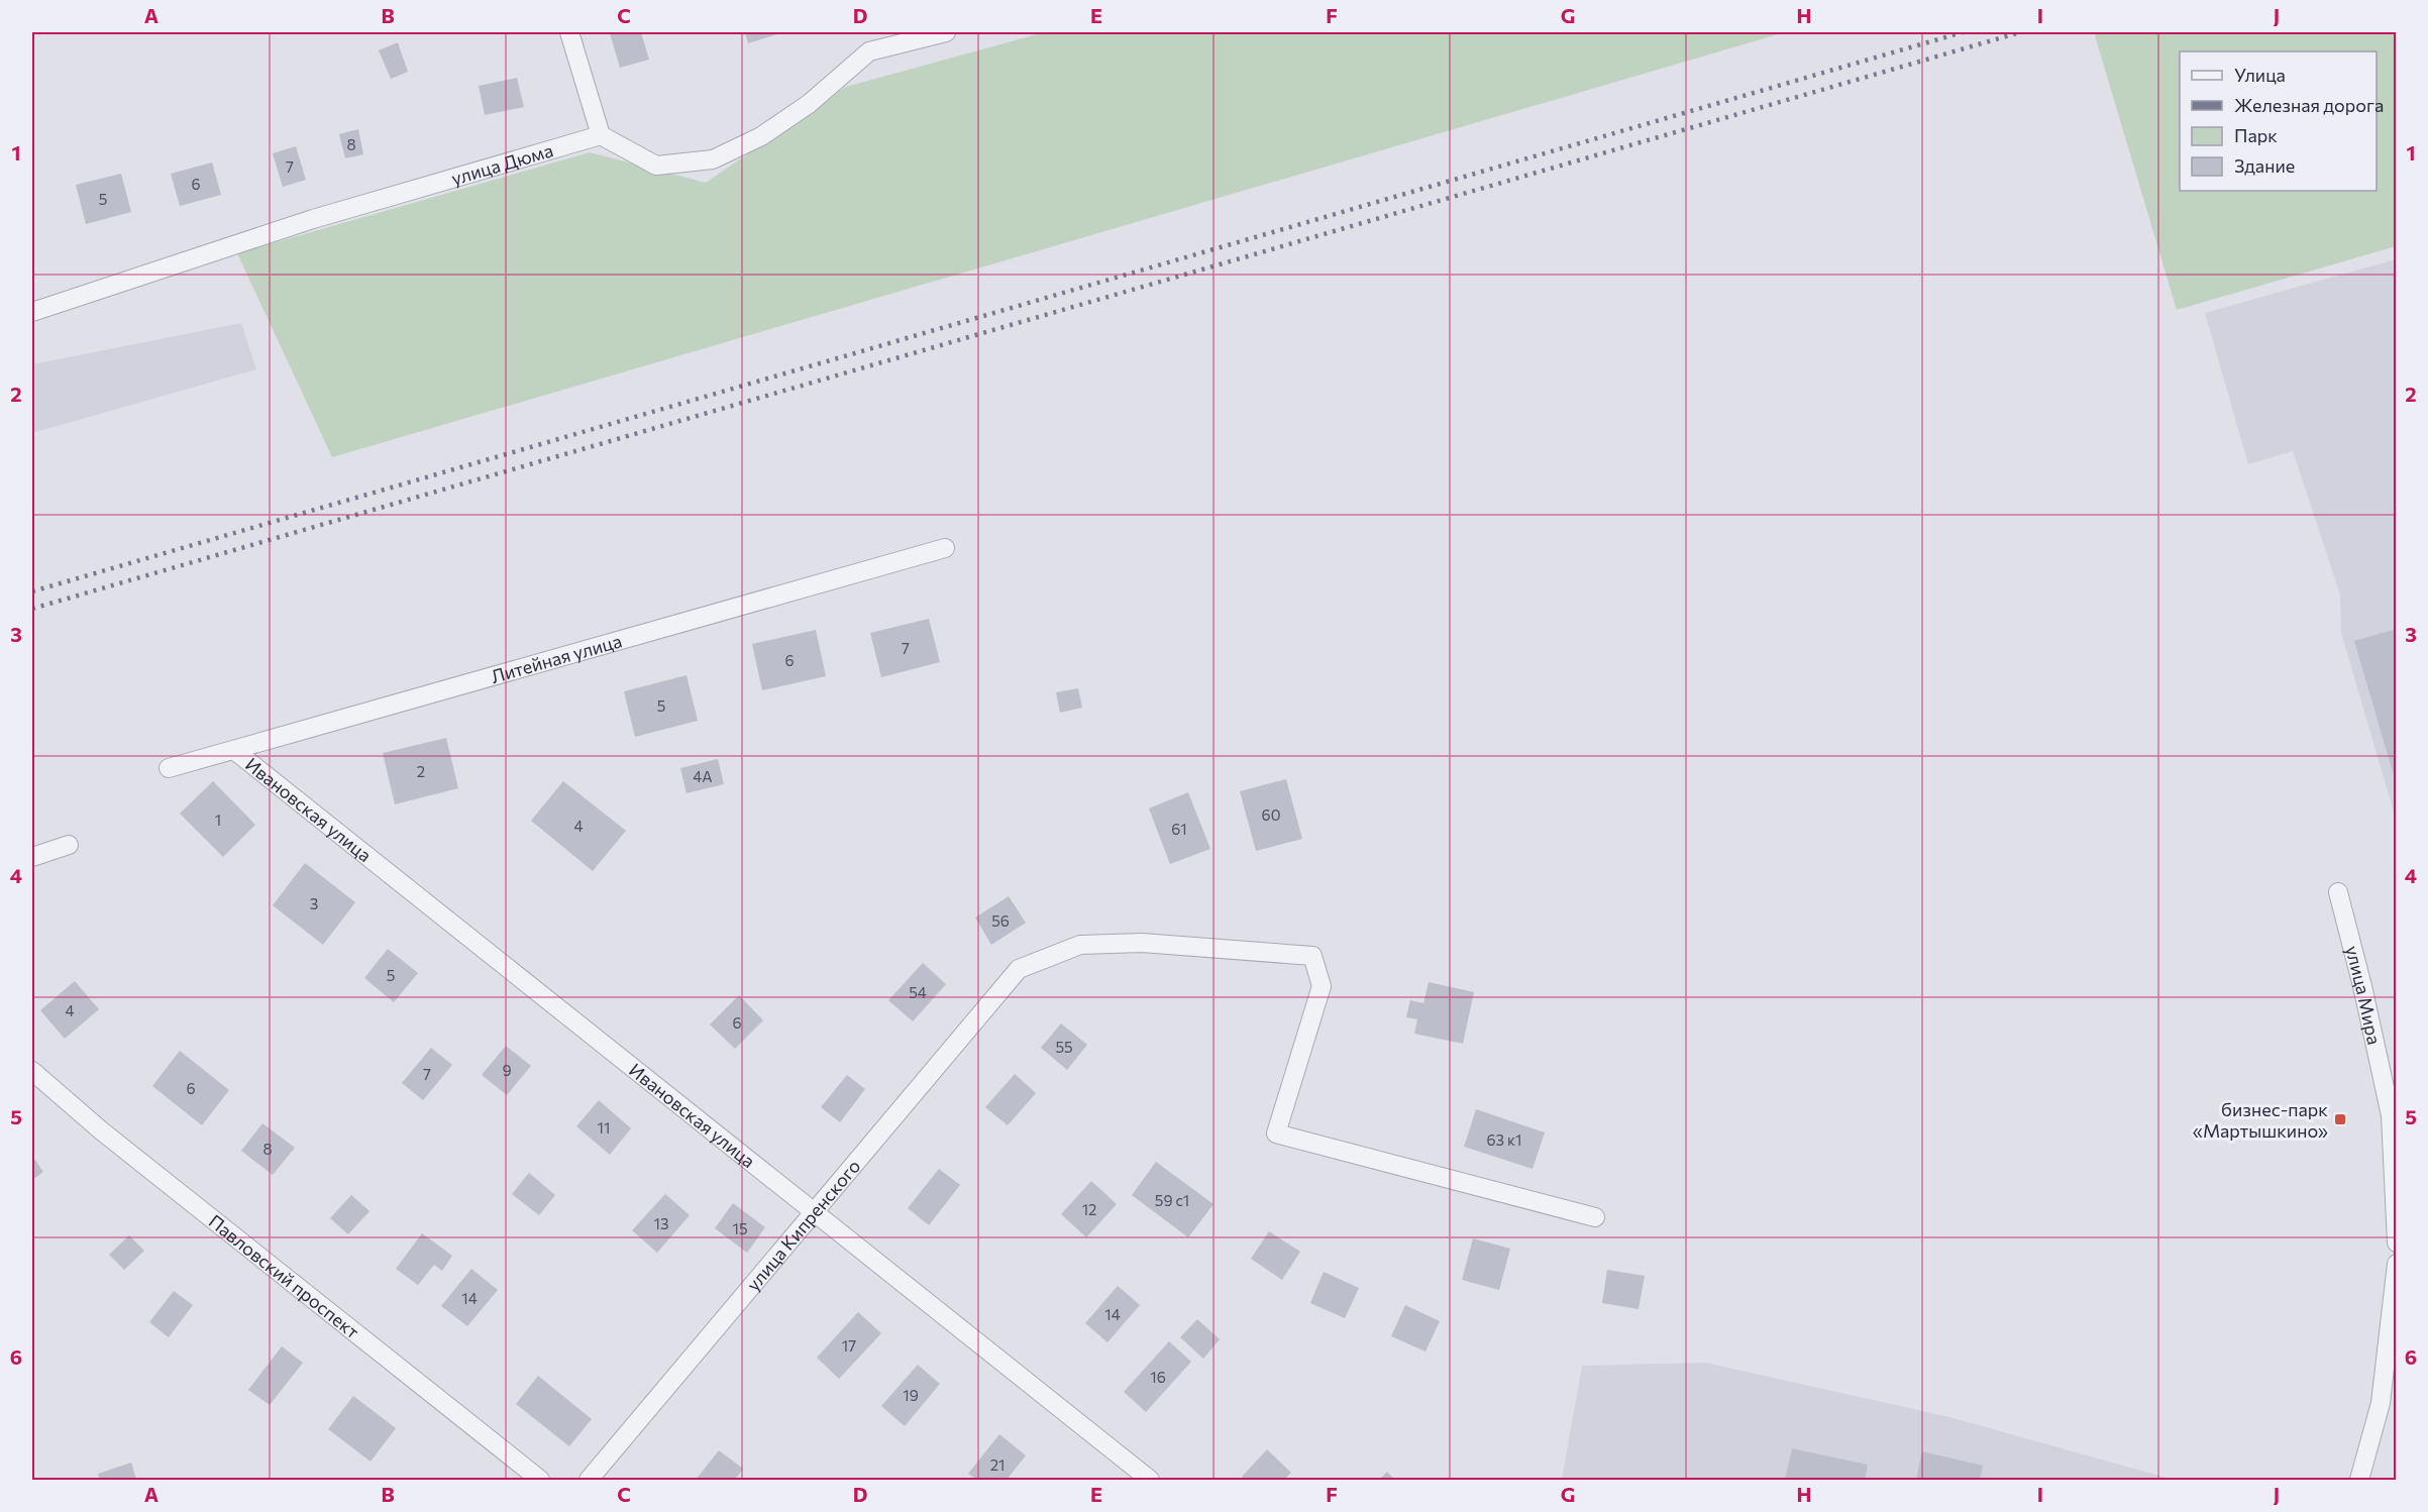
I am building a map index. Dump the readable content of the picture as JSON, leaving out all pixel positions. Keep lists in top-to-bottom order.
{
  "streets": {
    "street": [
      "улица Дюма",
      "Литейная улица",
      "Ивановская улица",
      "улица Мира",
      "улица Кипренского",
      "Павловский проспект"
    ]
  },
  "crossings": [
    ["Литейная улица", "Ивановская улица"],
    ["Ивановская улица", "улица Кипренского"]
  ],
  "places": {
    "transit": ["бизнес-парк «Мартышкино»"]
  },
  "house_numbers": [
    "8",
    "7",
    "6",
    "5",
    "7",
    "6",
    "5",
    "2",
    "4А",
    "60",
    "1",
    "4",
    "61",
    "3",
    "56",
    "5",
    "54",
    "4",
    "6",
    "55",
    "9",
    "7",
    "6",
    "11",
    "63 к1",
    "8",
    "59 с1",
    "12",
    "13",
    "15",
    "14",
    "14",
    "17",
    "16",
    "19",
    "21"
  ],
  "legend": [
    "Улица",
    "Железная дорога",
    "Парк",
    "Здание"
  ],
  "grid": {
    "columns": [
      "A",
      "B",
      "C",
      "D",
      "E",
      "F",
      "G",
      "H",
      "I",
      "J"
    ],
    "rows": [
      "1",
      "2",
      "3",
      "4",
      "5",
      "6"
    ]
  }
}
